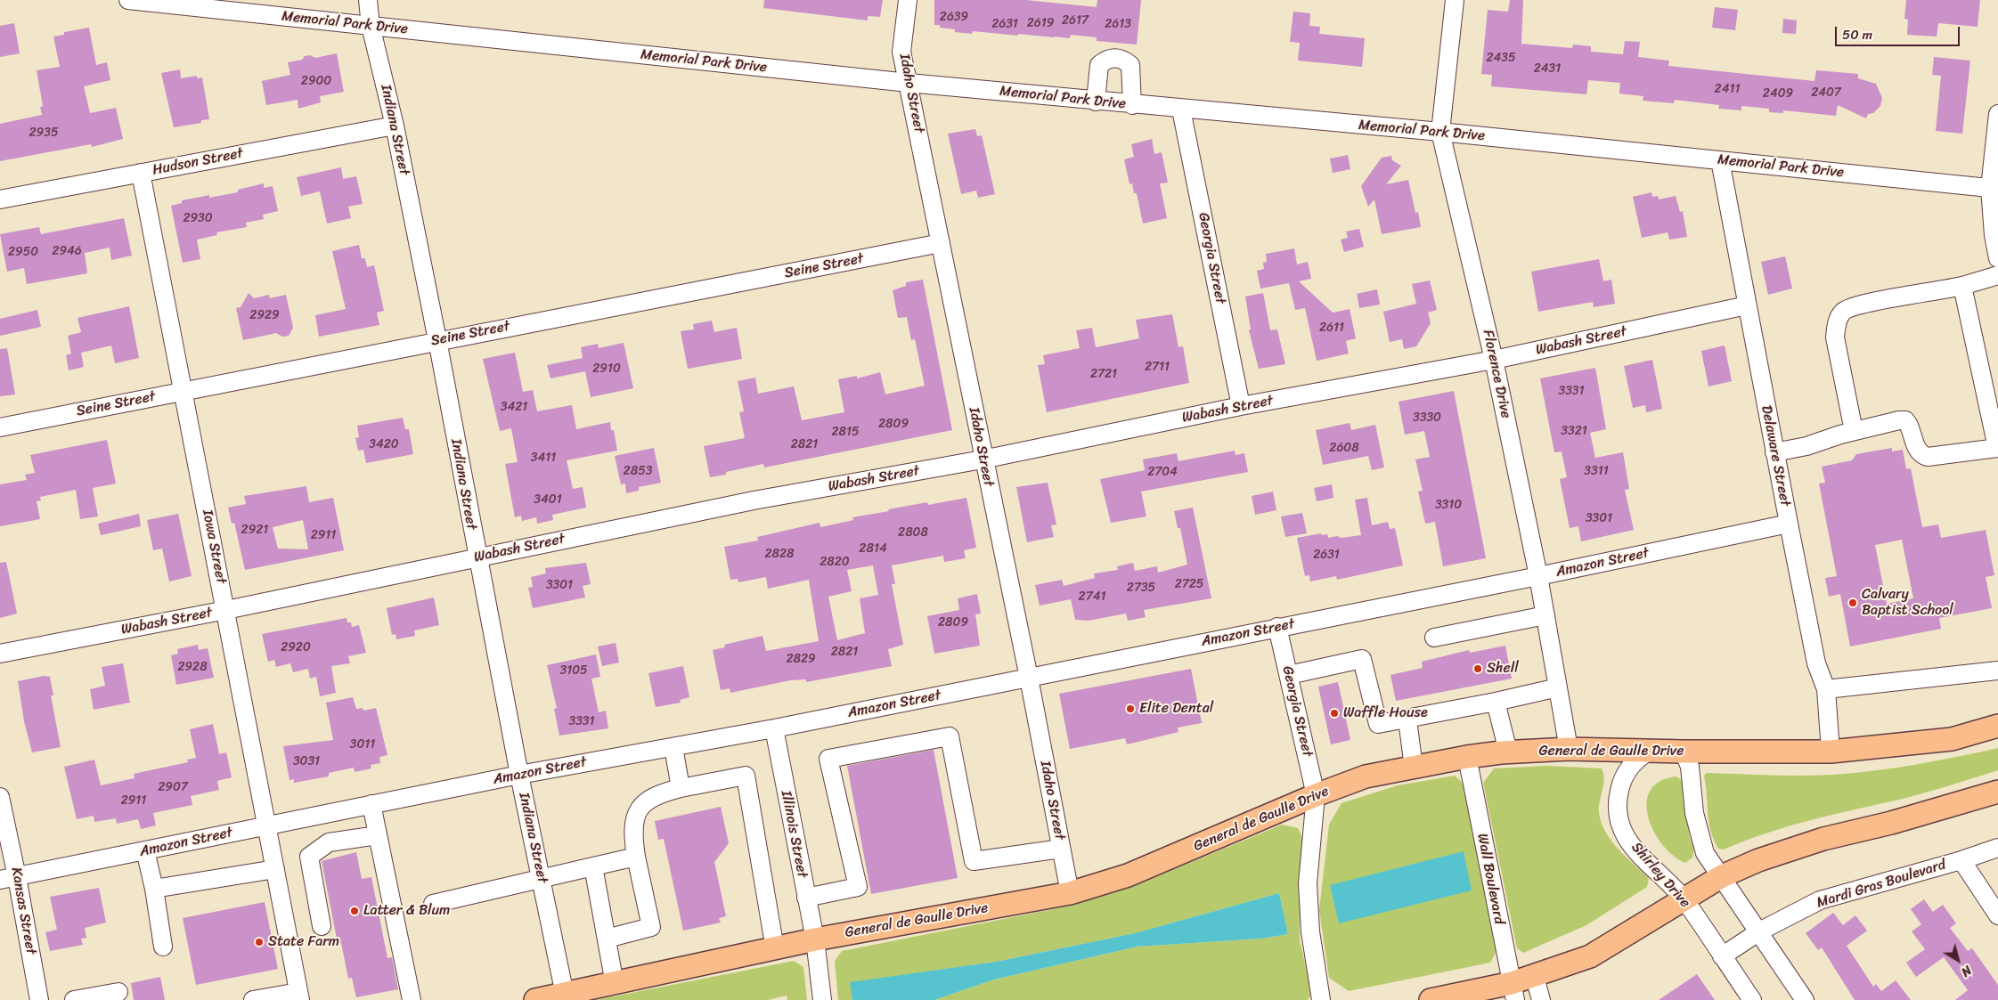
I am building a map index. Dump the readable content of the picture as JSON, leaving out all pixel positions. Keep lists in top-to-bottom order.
{
  "streets": {
    "main road": ["General de Gaulle Drive"],
    "street": [
      "Memorial Park Drive",
      "Idaho Street",
      "Indiana Street",
      "Hudson Street",
      "Georgia Street",
      "Seine Street",
      "Wabash Street",
      "Florence Drive",
      "Delaware Street",
      "Iowa Street",
      "Amazon Street",
      "Illinois Street",
      "Shirley Drive",
      "Wall Boulevard",
      "Mardi Gras Boulevard",
      "Kansas Street"
    ]
  },
  "crossings": [
    ["Memorial Park Drive", "Idaho Street"],
    ["Memorial Park Drive", "Indiana Street"],
    ["Memorial Park Drive", "Georgia Street"],
    ["Memorial Park Drive", "Florence Drive"],
    ["Memorial Park Drive", "Delaware Street"],
    ["Idaho Street", "Seine Street"],
    ["Idaho Street", "Wabash Street"],
    ["Idaho Street", "Amazon Street"],
    ["Idaho Street", "General de Gaulle Drive"],
    ["Indiana Street", "Hudson Street"],
    ["Indiana Street", "Seine Street"],
    ["Indiana Street", "Wabash Street"],
    ["Indiana Street", "Amazon Street"],
    ["Indiana Street", "General de Gaulle Drive"],
    ["Hudson Street", "Iowa Street"],
    ["Georgia Street", "Wabash Street"],
    ["Georgia Street", "Amazon Street"],
    ["Georgia Street", "General de Gaulle Drive"],
    ["Seine Street", "Iowa Street"],
    ["Wabash Street", "Florence Drive"],
    ["Wabash Street", "Delaware Street"],
    ["Wabash Street", "Iowa Street"],
    ["Florence Drive", "Amazon Street"],
    ["Florence Drive", "General de Gaulle Drive"],
    ["Delaware Street", "Amazon Street"],
    ["Delaware Street", "General de Gaulle Drive"],
    ["Iowa Street", "Amazon Street"],
    ["Amazon Street", "Illinois Street"],
    ["Amazon Street", "Kansas Street"],
    ["General de Gaulle Drive", "Illinois Street"],
    ["General de Gaulle Drive", "Shirley Drive"],
    ["General de Gaulle Drive", "Wall Boulevard"],
    ["Shirley Drive", "Mardi Gras Boulevard"]
  ],
  "places": [
    "Calvary Baptist School",
    "Shell",
    "Elite Dental",
    "Waffle House",
    "Latter & Blum",
    "State Farm"
  ],
  "house_numbers": [
    "2639",
    "2617",
    "2619",
    "2631",
    "2613",
    "2435",
    "2431",
    "2900",
    "2411",
    "2407",
    "2409",
    "2935",
    "2930",
    "2946",
    "2950",
    "2929",
    "2611",
    "2711",
    "2910",
    "2721",
    "3331",
    "3421",
    "3330",
    "2809",
    "3321",
    "2815",
    "3420",
    "2821",
    "2608",
    "3411",
    "2853",
    "3311",
    "2704",
    "3401",
    "3310",
    "3301",
    "2921",
    "2808",
    "2911",
    "2814",
    "2828",
    "2631",
    "2820",
    "2725",
    "3301",
    "2735",
    "2741",
    "2809",
    "2920",
    "2821",
    "2829",
    "2928",
    "3105",
    "3331",
    "3011",
    "3031",
    "2907",
    "2911"
  ],
  "scale_bar": "50 m",
  "north": "bottom right"
}
